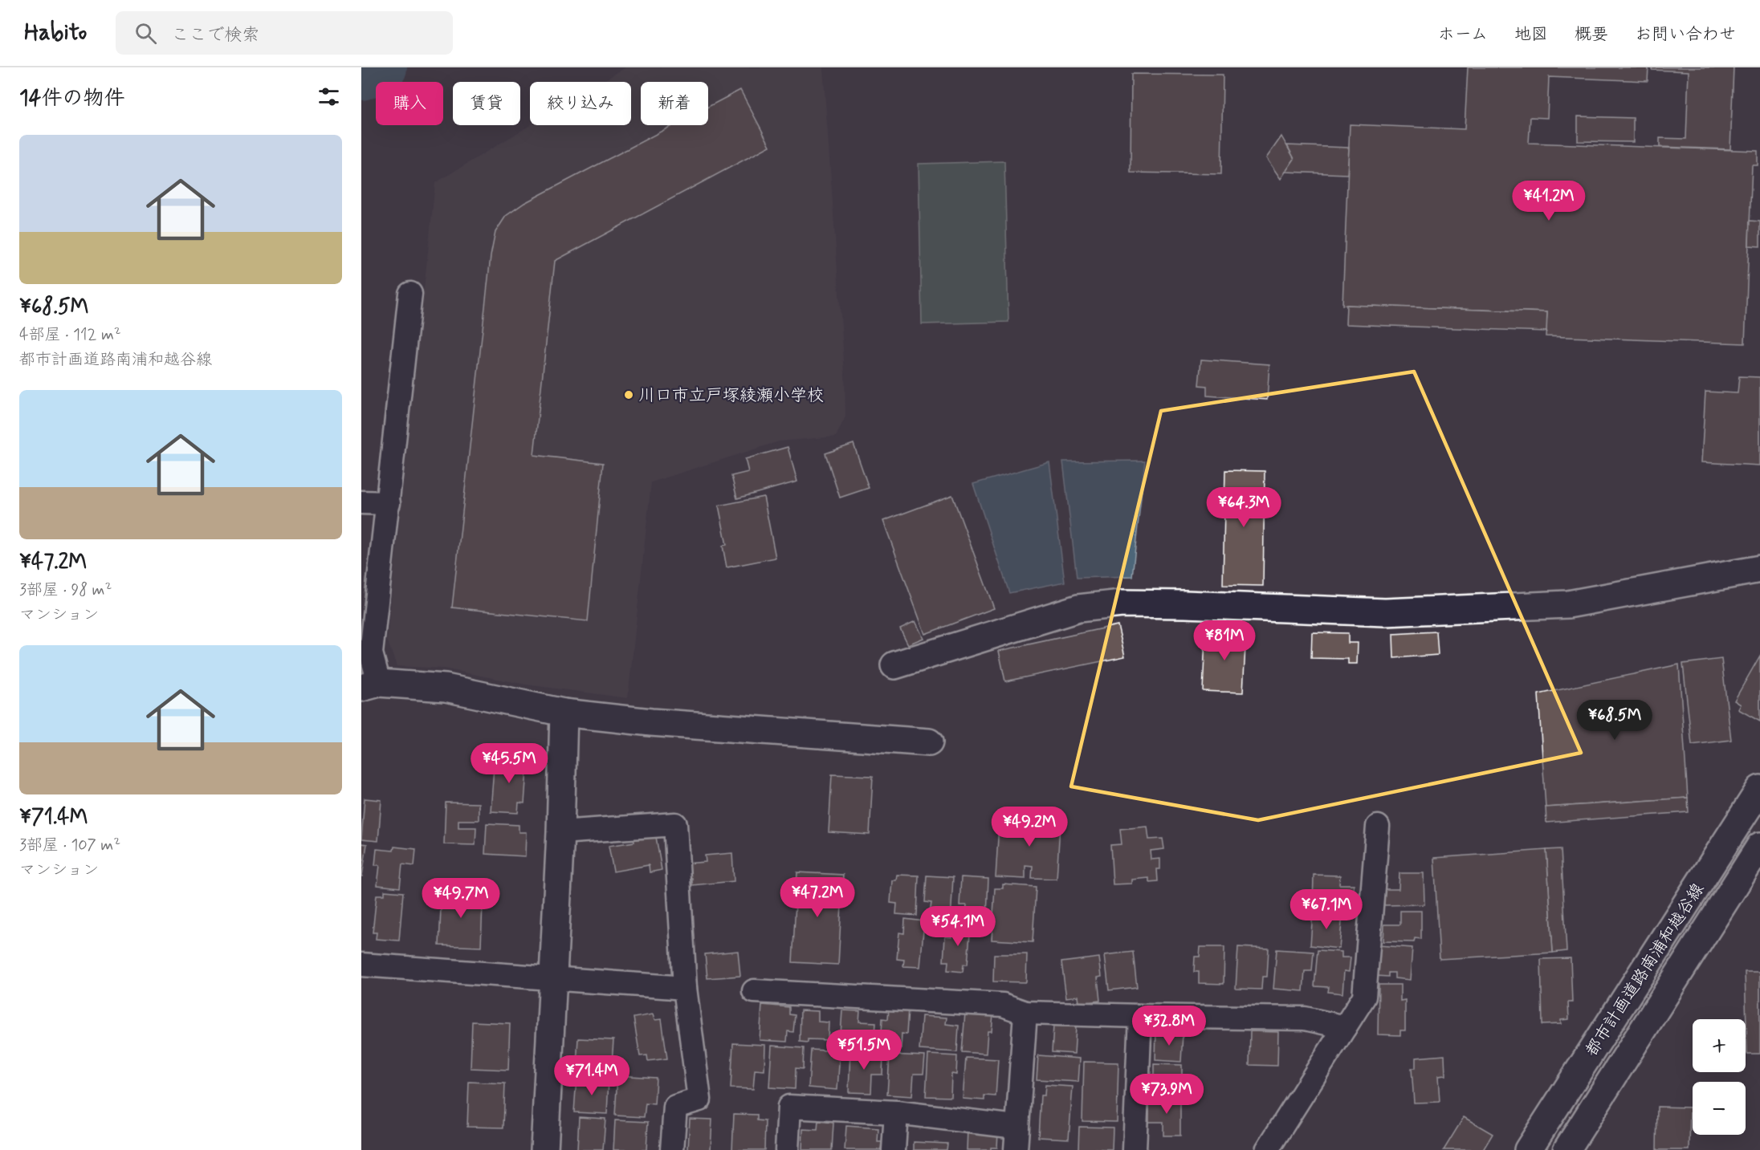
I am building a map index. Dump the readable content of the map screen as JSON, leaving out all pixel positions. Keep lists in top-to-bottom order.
{
  "streets": {
    "street": ["都市計画道路南浦和越谷線"]
  },
  "places": ["川口市立戸塚綾瀬小学校"],
  "page": {
    "header": "Habito",
    "search": "ここで検索",
    "nav": [
      "ホーム",
      "地図",
      "概要",
      "お問い合わせ"
    ],
    "heading": "14件の物件",
    "chip": [
      "購入",
      "賃貸",
      "絞り込み",
      "新着"
    ],
    "list": [
      {
        "name": "¥68.5M",
        "note": "4部屋 · 112 m² · 都市計画道路南浦和越谷線"
      },
      {
        "name": "¥47.2M",
        "note": "3部屋 · 98 m² · マンション"
      },
      {
        "name": "¥71.4M",
        "note": "3部屋 · 107 m² · マンション"
      }
    ],
    "price": [
      "¥41.2M",
      "¥64.3M",
      "¥81M",
      "¥68.5M",
      "¥45.5M",
      "¥49.2M",
      "¥47.2M",
      "¥49.7M",
      "¥67.1M",
      "¥54.1M",
      "¥32.8M",
      "¥51.5M",
      "¥71.4M",
      "¥73.9M"
    ],
    "map_buttons": ["+", "−"]
  }
}
